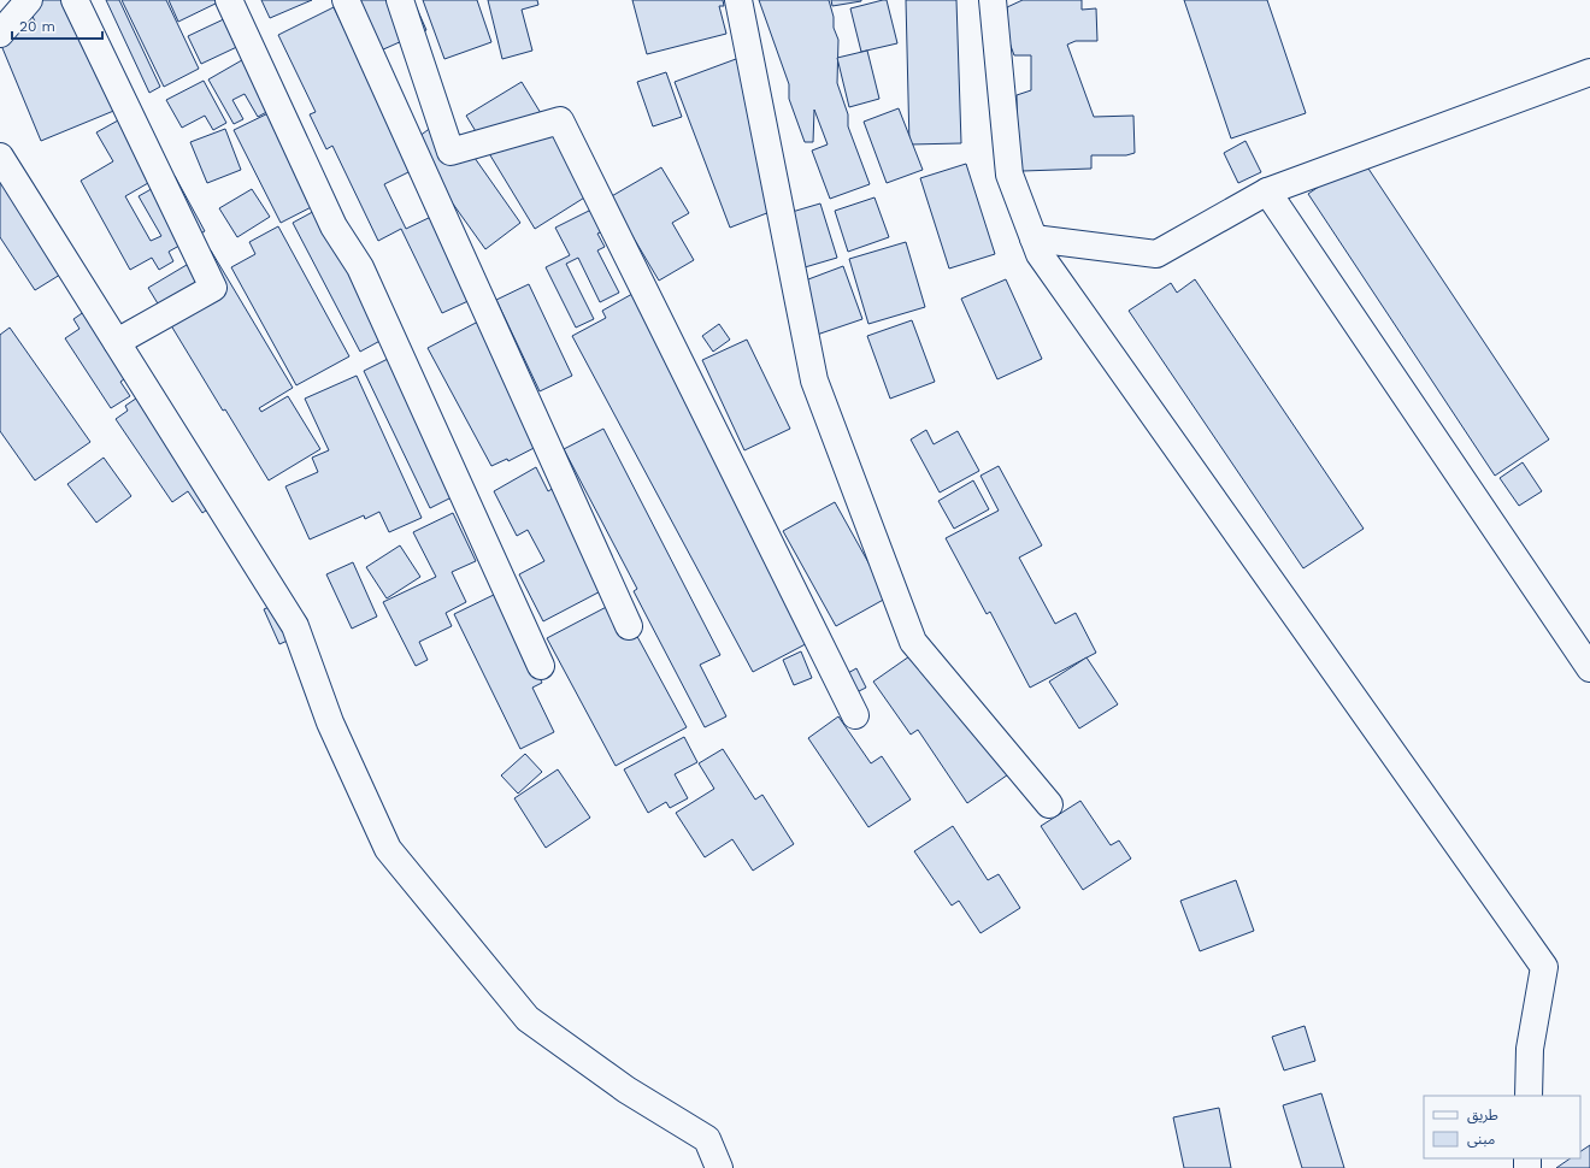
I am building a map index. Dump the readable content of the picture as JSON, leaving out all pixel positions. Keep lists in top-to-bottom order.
{
  "legend": ["طريق", "مبنى"],
  "scale_bar": "20 m"
}
